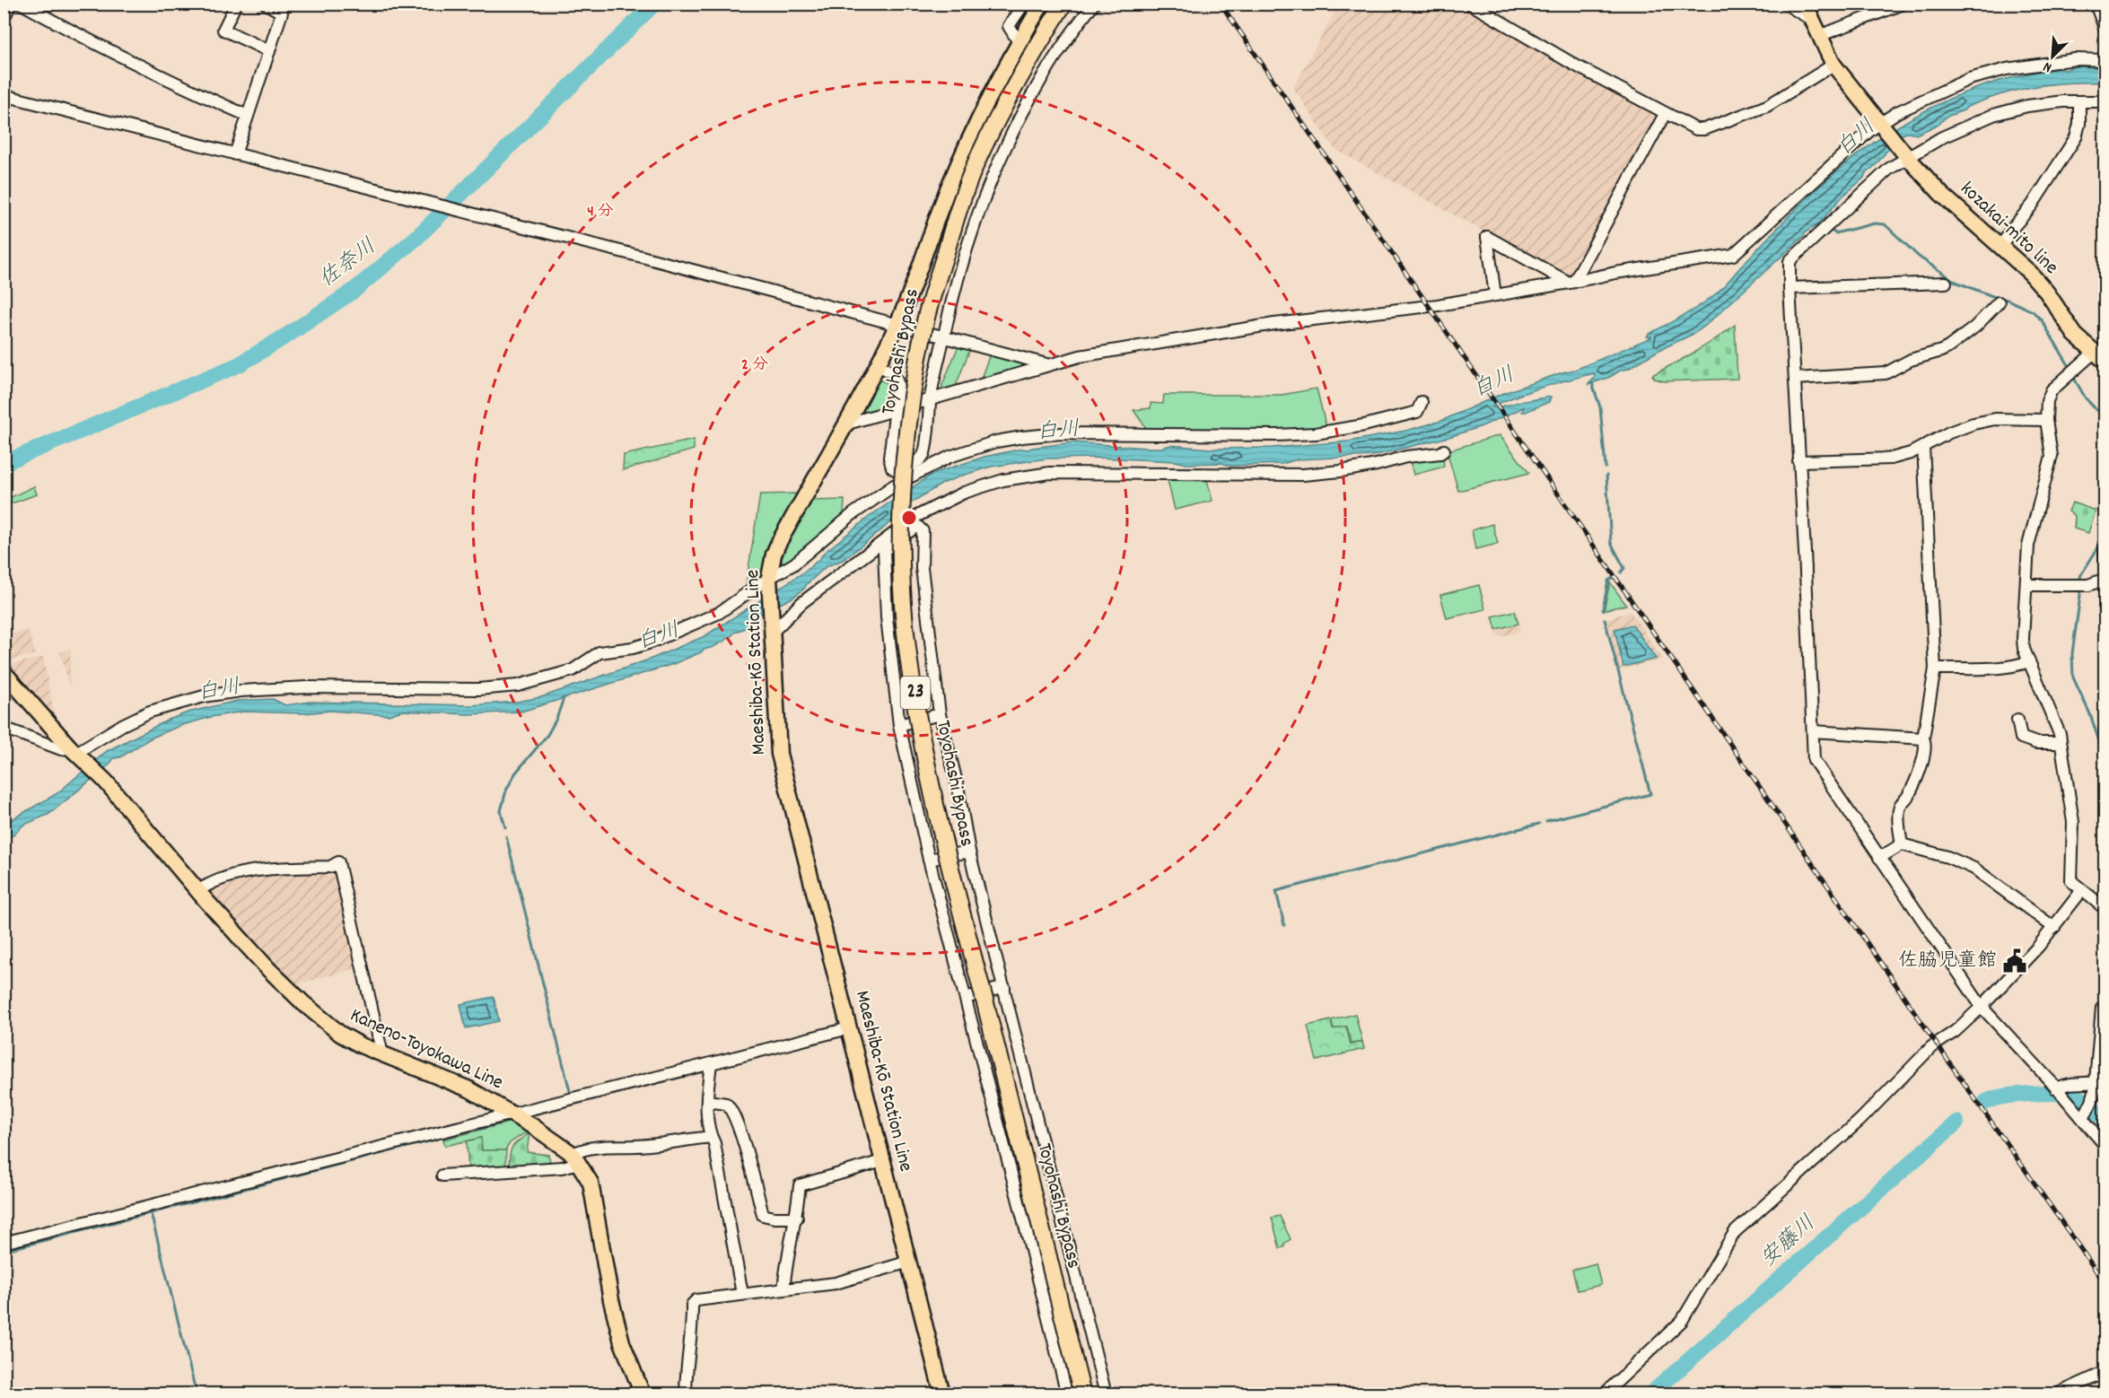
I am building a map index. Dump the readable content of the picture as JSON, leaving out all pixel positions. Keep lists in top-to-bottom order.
{
  "streets": {
    "highway": ["Toyohashi Bypass", "23"],
    "main road": ["kozakai-mito line", "Maeshiba-Kō Station Line", "Kaneno-Toyokawa Line"]
  },
  "water": ["白川", "佐奈川", "安藤川"],
  "places": {
    "public building": ["佐脇児童館"]
  },
  "north": "bottom left",
  "rings": ["4 分", "2 分"]
}
